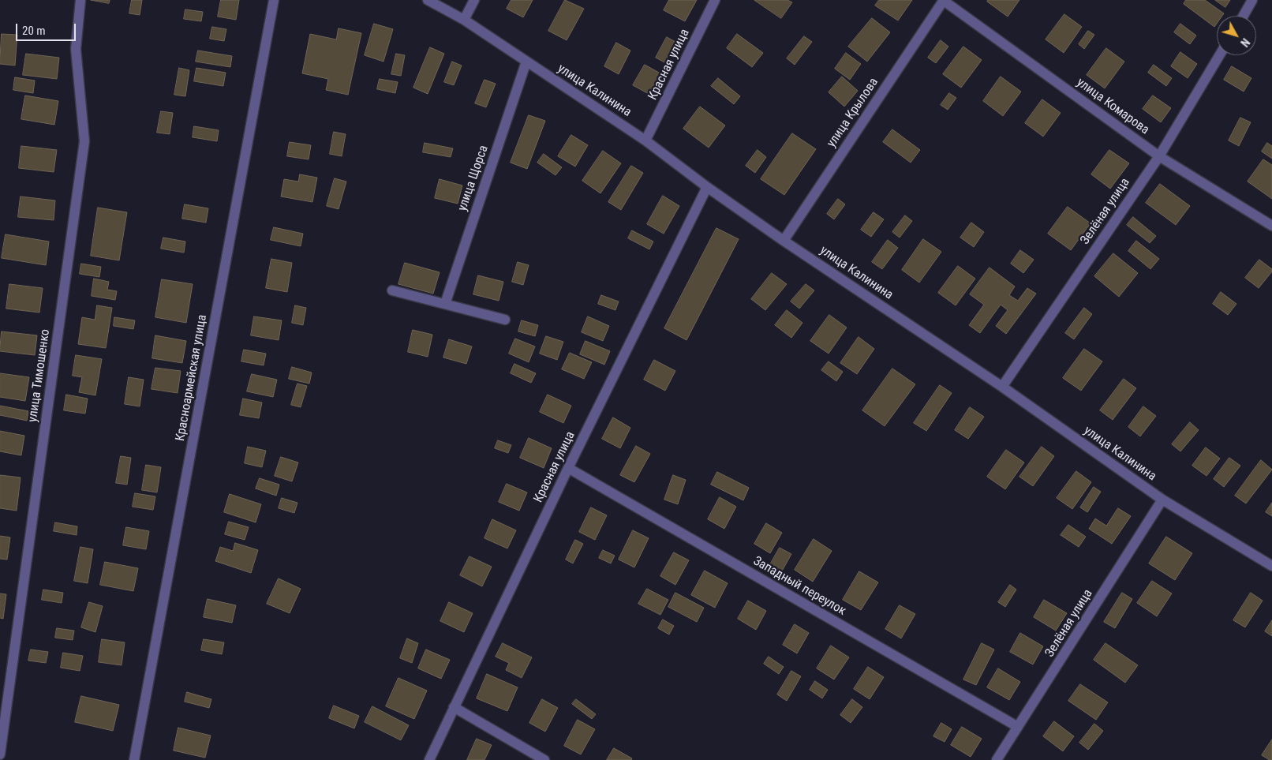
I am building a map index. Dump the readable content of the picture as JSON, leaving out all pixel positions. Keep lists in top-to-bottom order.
{
  "streets": {
    "street": [
      "Красная улица",
      "улица Калинина",
      "улица Комарова",
      "улица Крылова",
      "улица Щорса",
      "Зелёная улица",
      "улица Тимошенко",
      "Красноармейская улица",
      "Западный переулок"
    ]
  },
  "crossings": [
    ["Красная улица", "улица Калинина"],
    ["Красная улица", "Западный переулок"],
    ["улица Калинина", "улица Крылова"],
    ["улица Калинина", "улица Щорса"],
    ["улица Калинина", "Зелёная улица"],
    ["улица Комарова", "улица Крылова"],
    ["улица Комарова", "Зелёная улица"],
    ["Зелёная улица", "Западный переулок"]
  ],
  "scale_bar": "20 m",
  "north": "bottom right"
}
